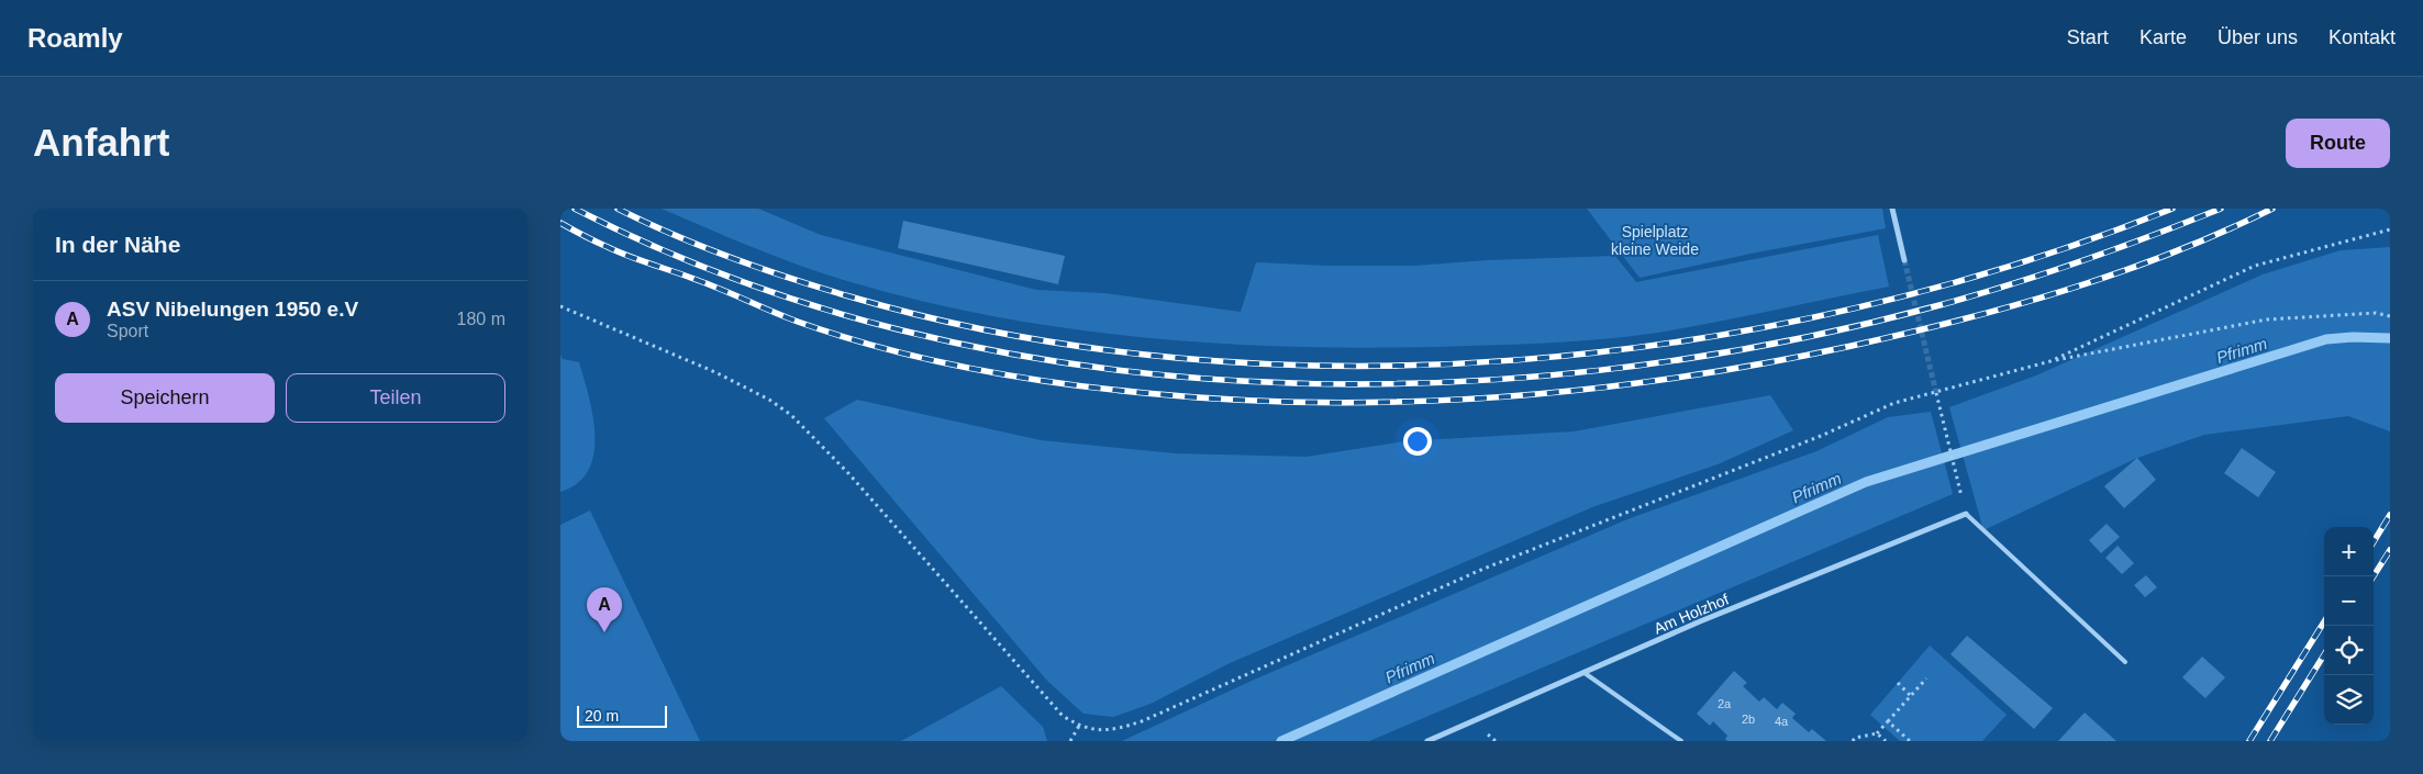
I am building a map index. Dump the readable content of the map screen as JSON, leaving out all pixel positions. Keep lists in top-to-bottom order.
{
  "streets": {
    "street": ["Am Holzhof"]
  },
  "water": ["Pfrimm"],
  "parks": ["Spielplatz kleine Weide"],
  "house_numbers": ["2a", "2b", "4a"],
  "scale_bar": "20 m",
  "page": {
    "header": "Roamly",
    "nav": [
      "Start",
      "Karte",
      "Über uns",
      "Kontakt"
    ],
    "buttons": [
      "Route",
      ["Speichern", "Teilen"]
    ],
    "title": "Anfahrt",
    "heading": "In der Nähe",
    "list": [
      {
        "mark": "A",
        "name": "ASV Nibelungen 1950 e.V",
        "note": "Sport",
        "value": "180 m"
      }
    ],
    "map_buttons": ["+", "−"],
    "pins": "A",
    "scale": "20 m"
  }
}
